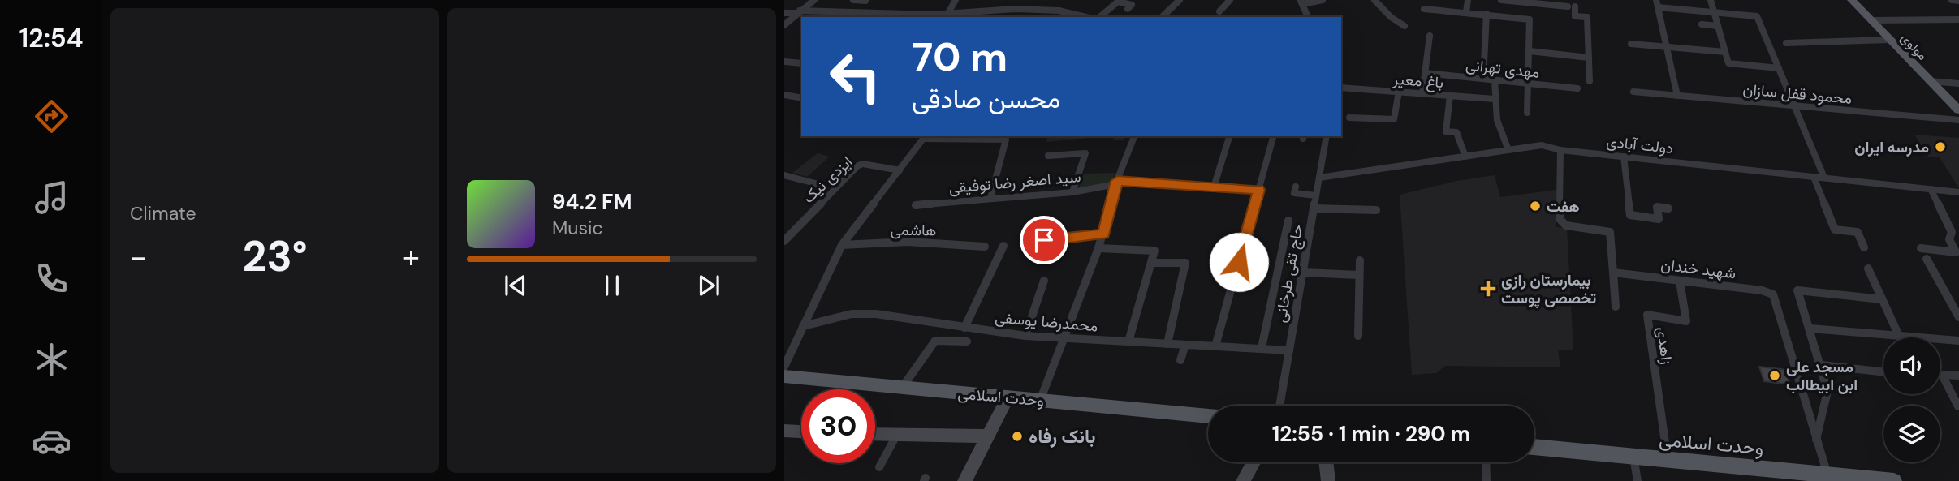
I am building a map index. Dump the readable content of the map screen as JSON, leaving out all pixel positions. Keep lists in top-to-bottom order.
{
  "streets": {
    "main road": ["مولوی", "وحدت اسلامی"],
    "street": [
      "مهدی تهرانی",
      "باغ معیر",
      "محمود قفل سازان",
      "دولت آبادی",
      "ایزدی نیک",
      "سید اصغر رضا توفیقی",
      "هاشمی",
      "شهید خندان",
      "حاج تقی طرخانی",
      "محمدرضا یوسفی",
      "زاهدی"
    ]
  },
  "crossings": [
    ["دولت آبادی", "حاج تقی طرخانی"],
    ["شهید خندان", "زاهدی"],
    ["شهید خندان", "وحدت اسلامی"],
    ["حاج تقی طرخانی", "محمدرضا یوسفی"],
    ["زاهدی", "وحدت اسلامی"]
  ],
  "places": {
    "other": [
      "مدرسه ایران",
      "هفت",
      "مسجد علی ابن ابیطالب",
      "بانک رفاه"
    ],
    "health": ["بیمارستان رازی تخصصی پوست"]
  },
  "page": {
    "tabs": "12:54",
    "tile": "Climate",
    "turn": ["70 m", "محسن صادقی"],
    "song": ["94.2 FM", "Music"],
    "heat": ["−", "23°", "+"],
    "limit": "30",
    "trip": "12:55 · 1 min · 290 m"
  }
}
